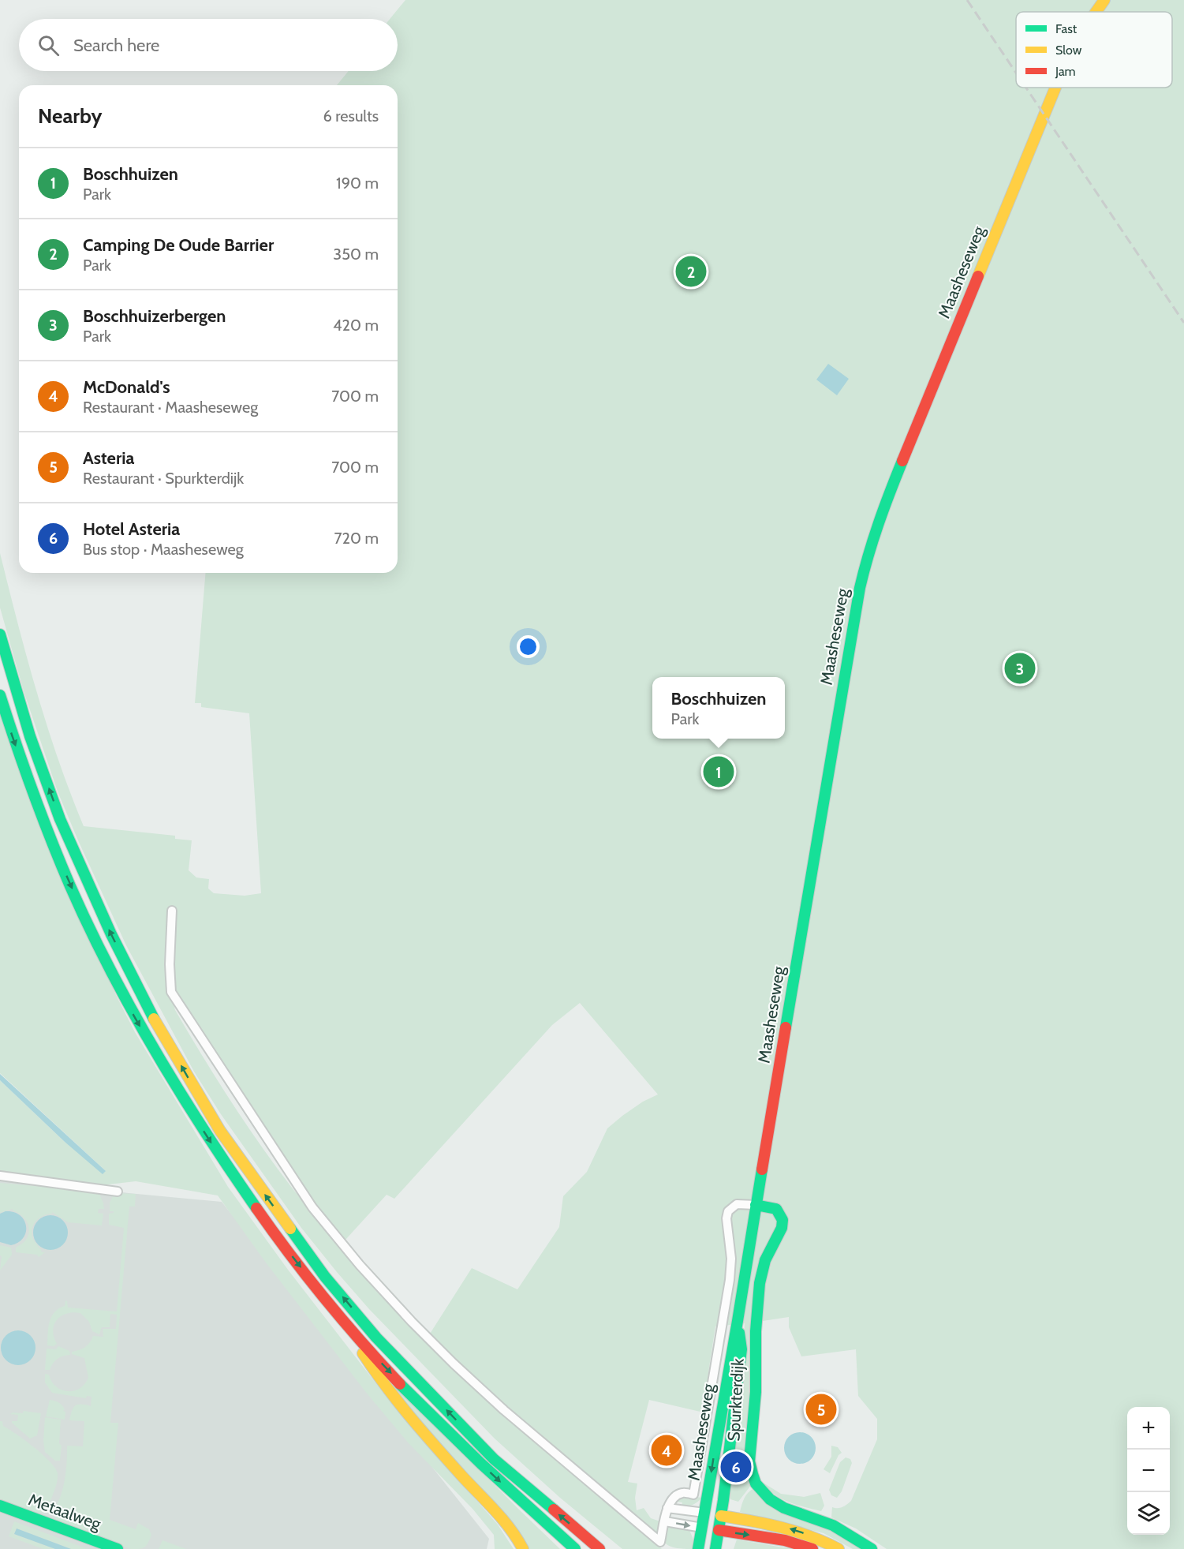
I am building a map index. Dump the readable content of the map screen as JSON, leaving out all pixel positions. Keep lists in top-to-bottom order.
{
  "streets": {
    "main road": ["Maasheseweg", "Spurkterdijk", "Metaalweg"]
  },
  "crossings": [
    ["Maasheseweg", "Spurkterdijk"]
  ],
  "legend": ["Fast", "Slow", "Jam"],
  "page": {
    "search": "Search here",
    "heading": ["Nearby", "6 results"],
    "list": [
      {
        "mark": "1",
        "name": "Boschhuizen",
        "note": "Park",
        "value": "190 m"
      },
      {
        "mark": "2",
        "name": "Camping De Oude Barrier",
        "note": "Park",
        "value": "350 m"
      },
      {
        "mark": "3",
        "name": "Boschhuizerbergen",
        "note": "Park",
        "value": "420 m"
      },
      {
        "mark": "4",
        "name": "McDonald's",
        "note": "Restaurant · Maasheseweg",
        "value": "700 m"
      },
      {
        "mark": "5",
        "name": "Asteria",
        "note": "Restaurant · Spurkterdijk",
        "value": "700 m"
      },
      {
        "mark": "6",
        "name": "Hotel Asteria",
        "note": "Bus stop · Maasheseweg",
        "value": "720 m"
      }
    ],
    "pins": [
      "2",
      "3",
      "1",
      "5",
      "4",
      "6"
    ],
    "popup": ["Boschhuizen", "Park"],
    "map_buttons": ["+", "−"]
  }
}
